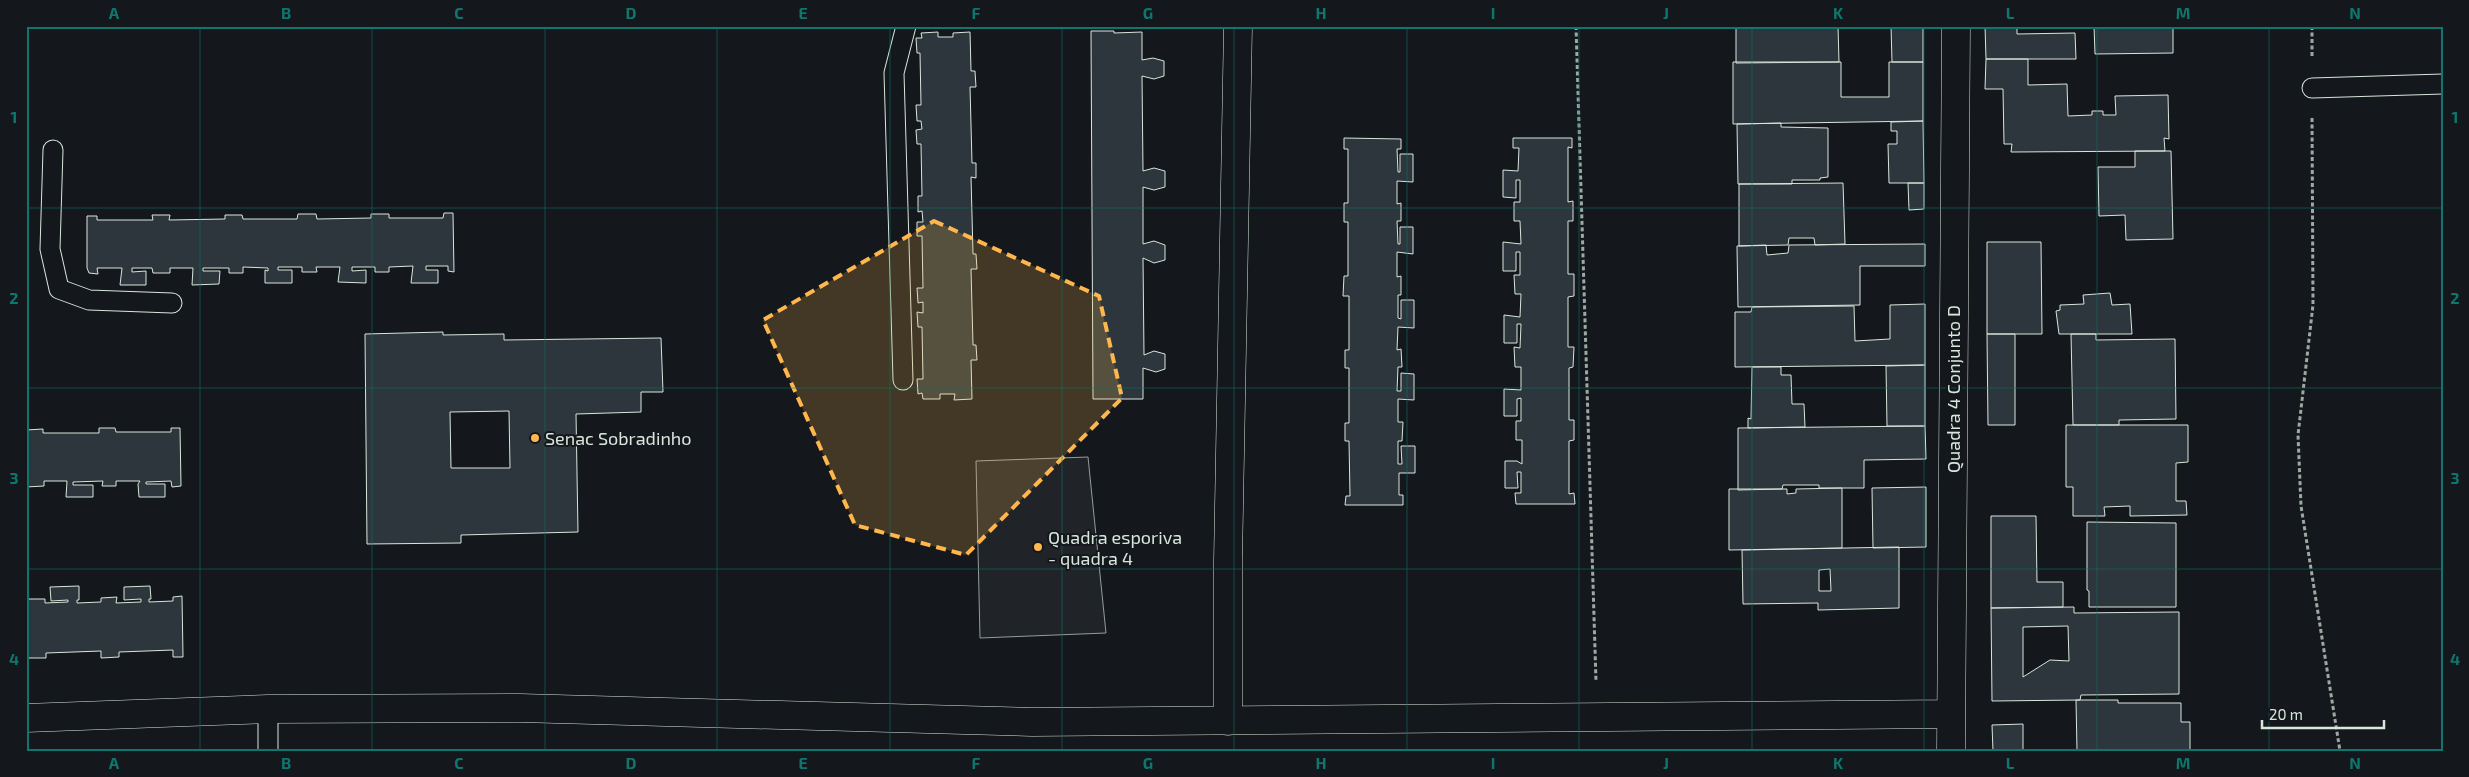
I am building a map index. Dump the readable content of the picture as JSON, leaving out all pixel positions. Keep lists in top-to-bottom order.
{
  "streets": {
    "street": ["Quadra 4 Conjunto D"]
  },
  "places": ["Senac Sobradinho", "Quadra esporiva - quadra 4"],
  "scale_bar": "20 m",
  "grid": {
    "columns": [
      "A",
      "B",
      "C",
      "D",
      "E",
      "F",
      "G",
      "H",
      "I",
      "J",
      "K",
      "L",
      "M",
      "N"
    ],
    "rows": [
      "1",
      "2",
      "3",
      "4"
    ]
  }
}
